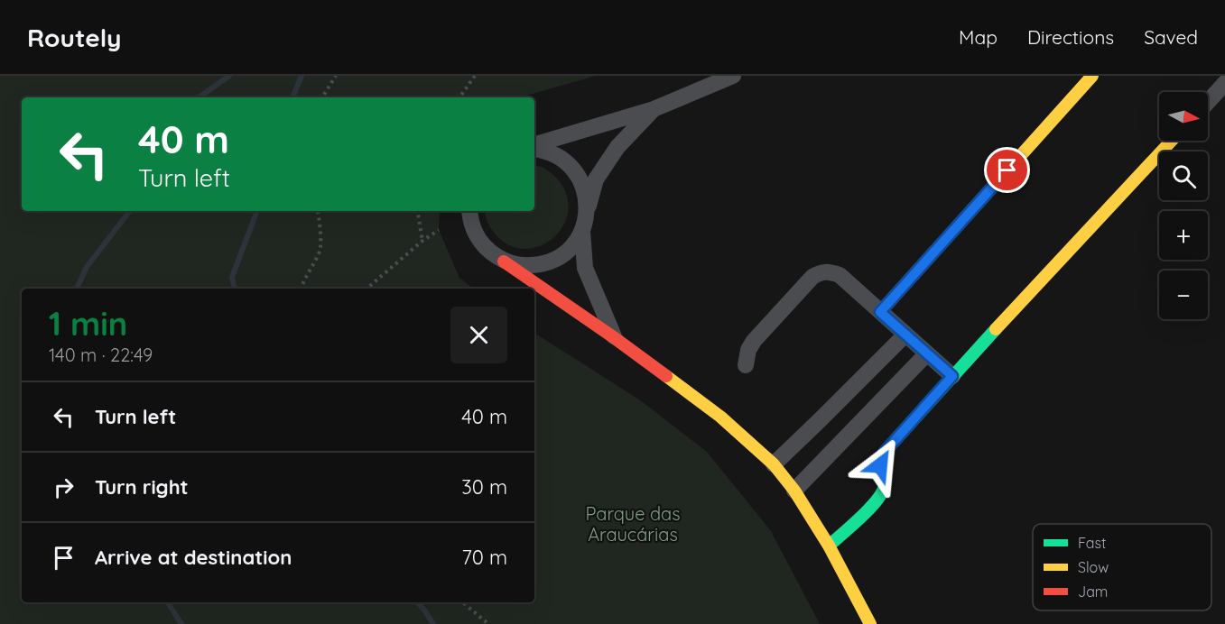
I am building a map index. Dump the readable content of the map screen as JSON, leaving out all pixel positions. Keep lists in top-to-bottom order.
{
  "parks": ["Parque das Araucárias"],
  "legend": ["Fast", "Slow", "Jam"],
  "north": "right",
  "page": {
    "header": "Routely",
    "nav": ["Map", "Directions", "Saved"],
    "map_buttons": ["+", "−"],
    "turn": ["40 m", "Turn left"],
    "heading": ["1 min", "140 m · 22:49"],
    "list": [
      {
        "name": "Turn left",
        "value": "40 m"
      },
      {
        "name": "Turn right",
        "value": "30 m"
      },
      {
        "name": "Arrive at destination",
        "value": "70 m"
      }
    ]
  }
}
